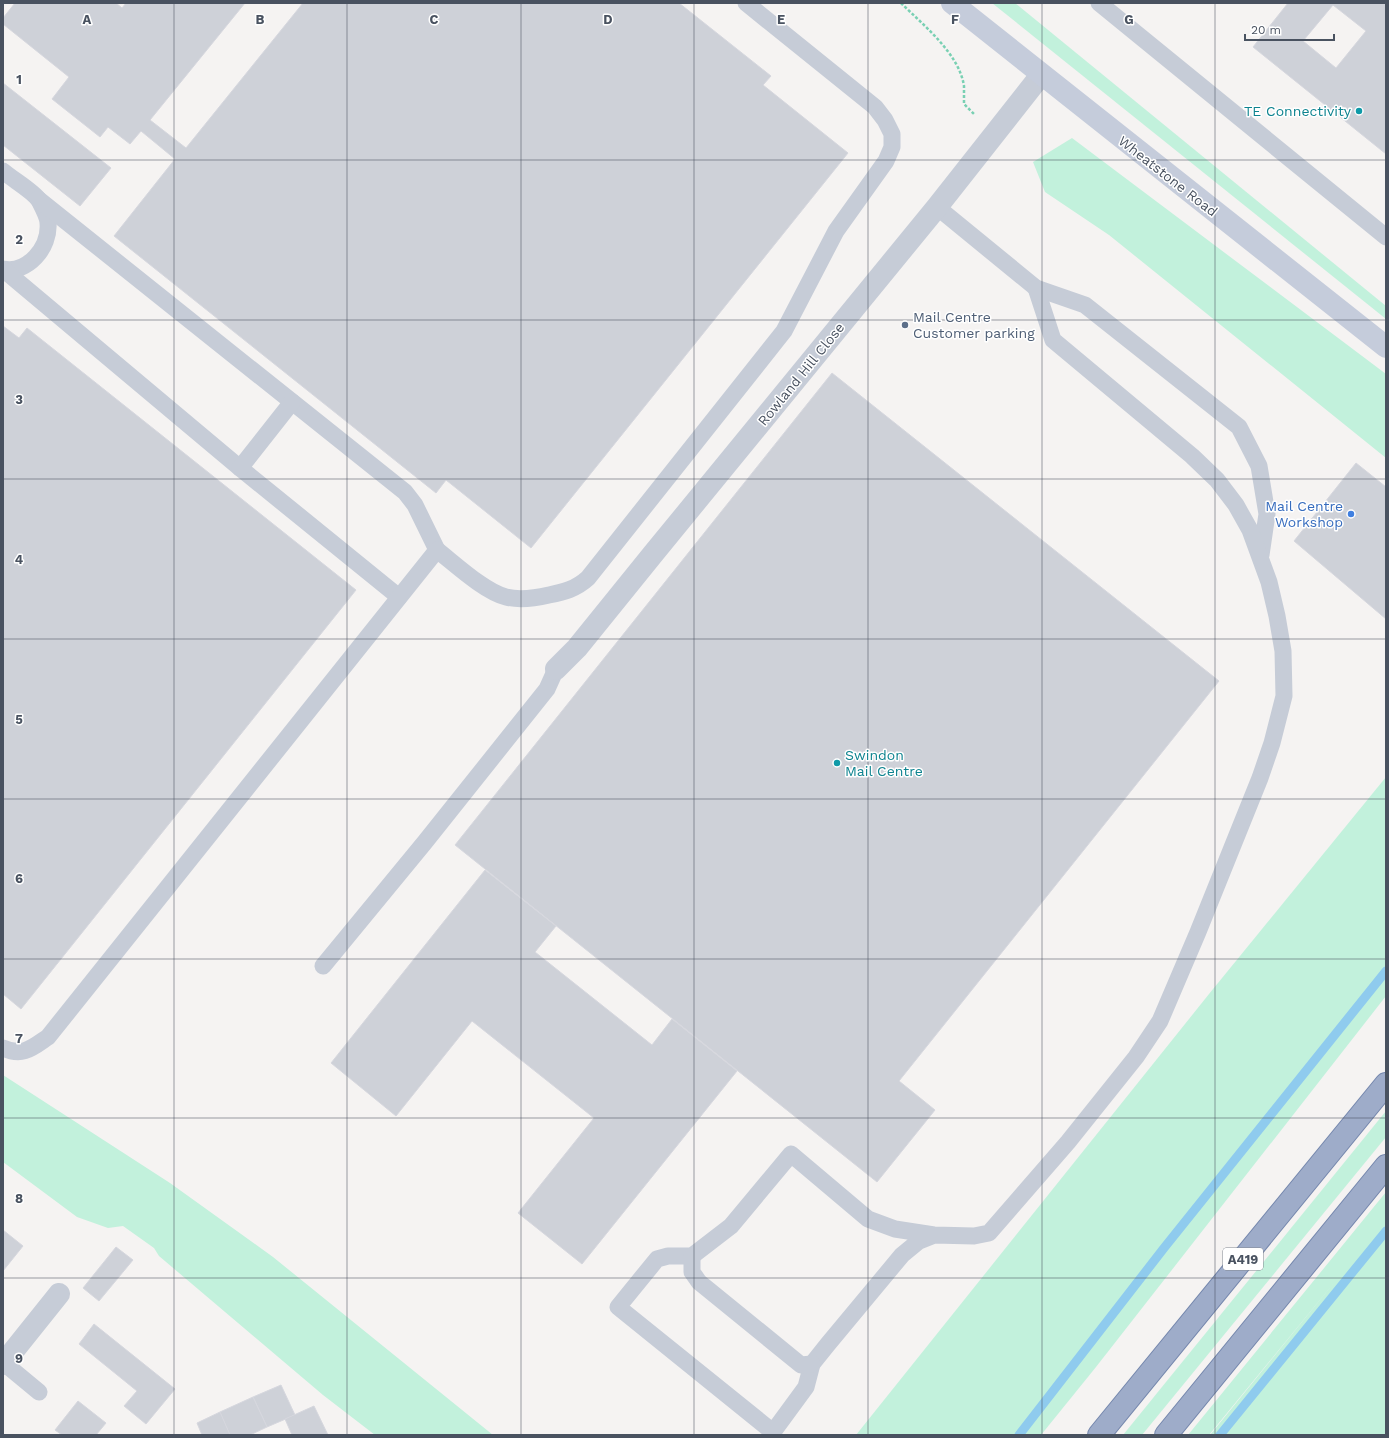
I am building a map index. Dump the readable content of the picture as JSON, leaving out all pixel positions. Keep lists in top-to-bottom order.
{
  "streets": {
    "highway": ["A419"],
    "main road": ["Wheatstone Road"],
    "street": ["Rowland Hill Close"]
  },
  "crossings": [
    ["Wheatstone Road", "Rowland Hill Close"]
  ],
  "places": [
    "TE Connectivity",
    "Mail Centre Customer parking",
    "Mail Centre Workshop",
    "Swindon Mail Centre"
  ],
  "scale_bar": "20 m",
  "grid": {
    "columns": [
      "A",
      "B",
      "C",
      "D",
      "E",
      "F",
      "G"
    ],
    "rows": [
      "1",
      "2",
      "3",
      "4",
      "5",
      "6",
      "7",
      "8",
      "9"
    ]
  }
}
